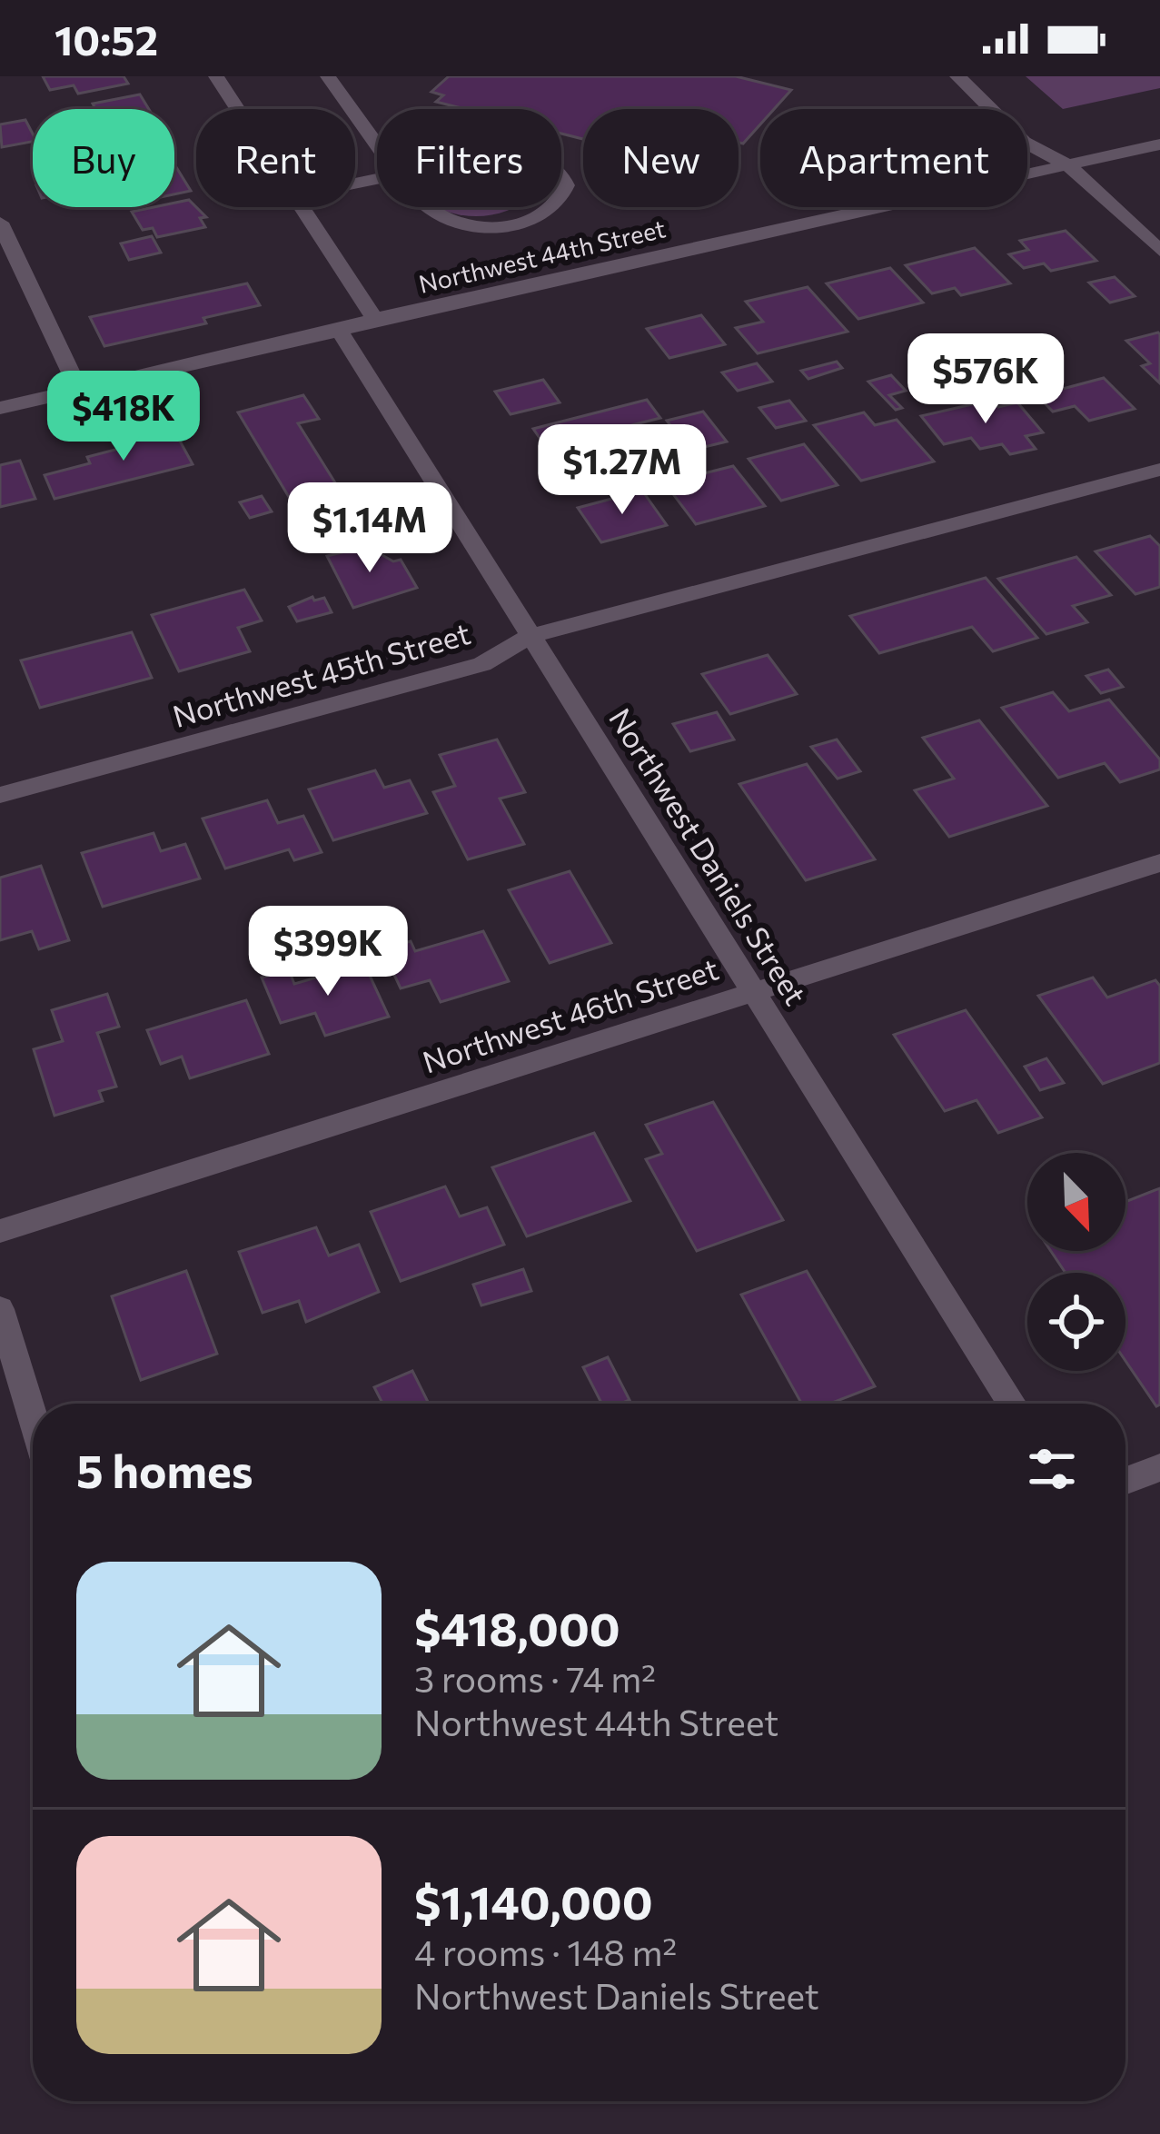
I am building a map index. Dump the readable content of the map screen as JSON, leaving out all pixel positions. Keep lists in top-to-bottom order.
{
  "streets": {
    "street": [
      "Northwest 44th Street",
      "Northwest 45th Street",
      "Northwest Daniels Street",
      "Northwest 46th Street"
    ]
  },
  "crossings": [
    ["Northwest 44th Street", "Northwest Daniels Street"],
    ["Northwest 45th Street", "Northwest Daniels Street"],
    ["Northwest Daniels Street", "Northwest 46th Street"]
  ],
  "north": "bottom right",
  "page": {
    "status": "10:52",
    "chip": [
      "Buy",
      "Rent",
      "Filters",
      "New",
      "Apartment"
    ],
    "price": [
      "$576K",
      "$418K",
      "$1.27M",
      "$1.14M",
      "$399K"
    ],
    "heading": "5 homes",
    "list": [
      {
        "name": "$418,000",
        "note": "3 rooms · 74 m² · Northwest 44th Street"
      },
      {
        "name": "$1,140,000",
        "note": "4 rooms · 148 m² · Northwest Daniels Street"
      }
    ]
  }
}
